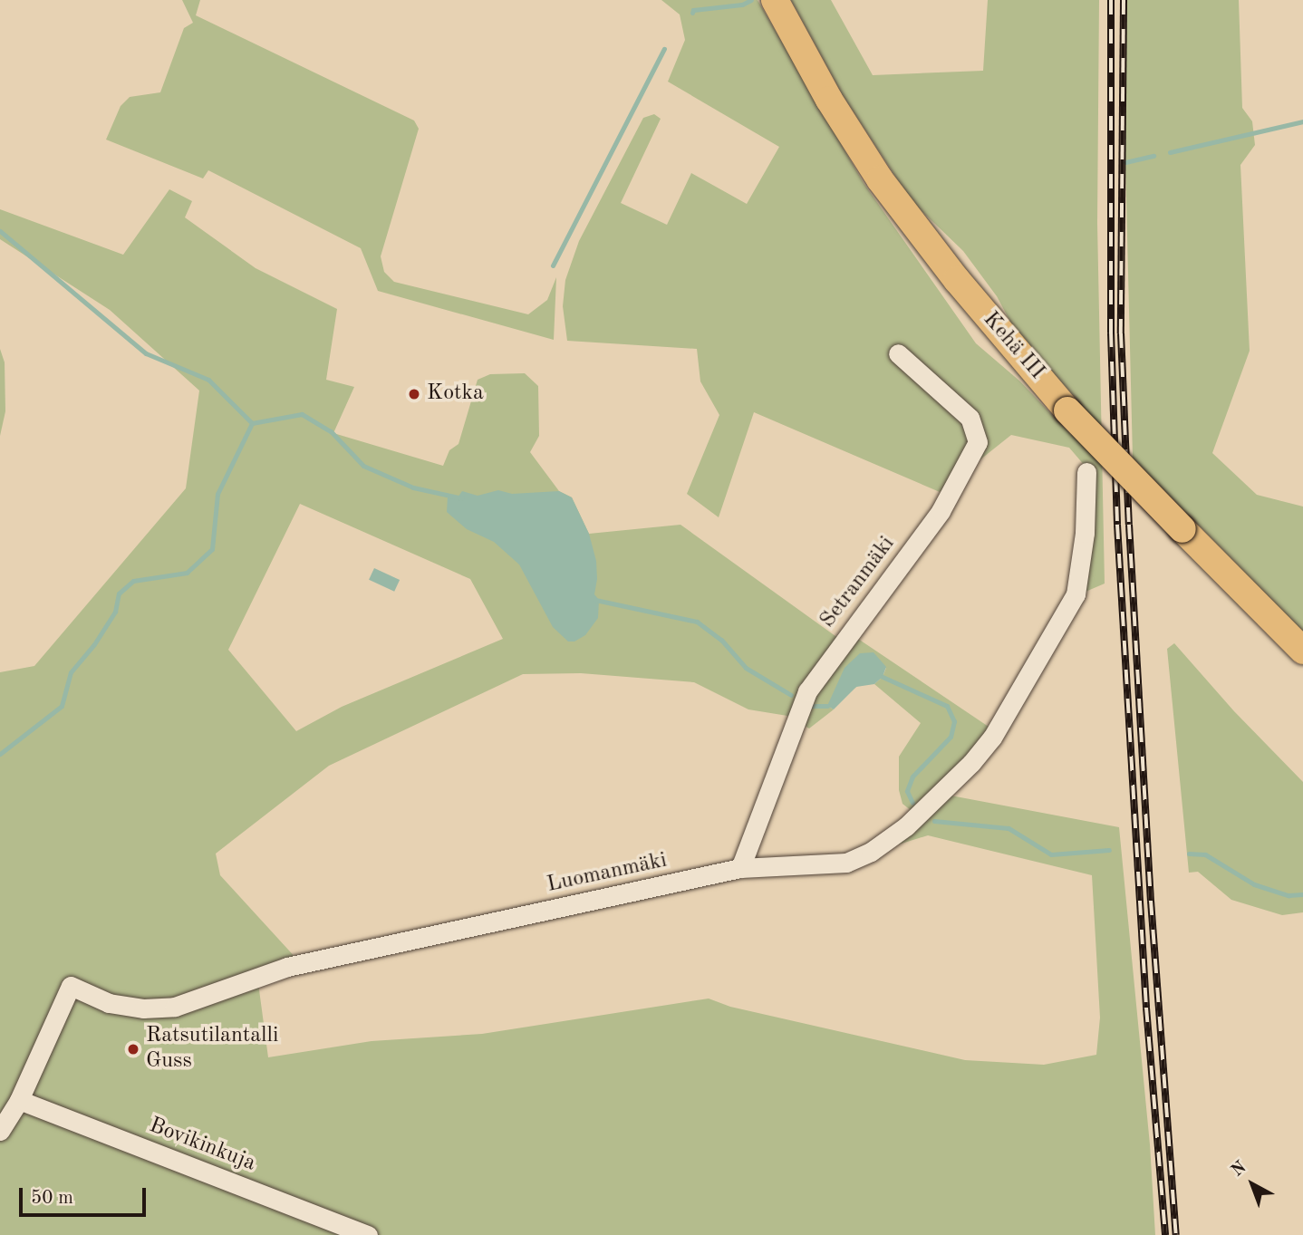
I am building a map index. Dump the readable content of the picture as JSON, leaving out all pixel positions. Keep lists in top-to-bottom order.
{
  "streets": {
    "highway": ["Kehä III"],
    "street": ["Setranmäki", "Luomanmäki", "Bovikinkuja"]
  },
  "crossings": [
    ["Setranmäki", "Luomanmäki"],
    ["Luomanmäki", "Bovikinkuja"]
  ],
  "places": ["Kotka", "Ratsutilantalli Guss"],
  "scale_bar": "50 m",
  "north": "top left"
}
